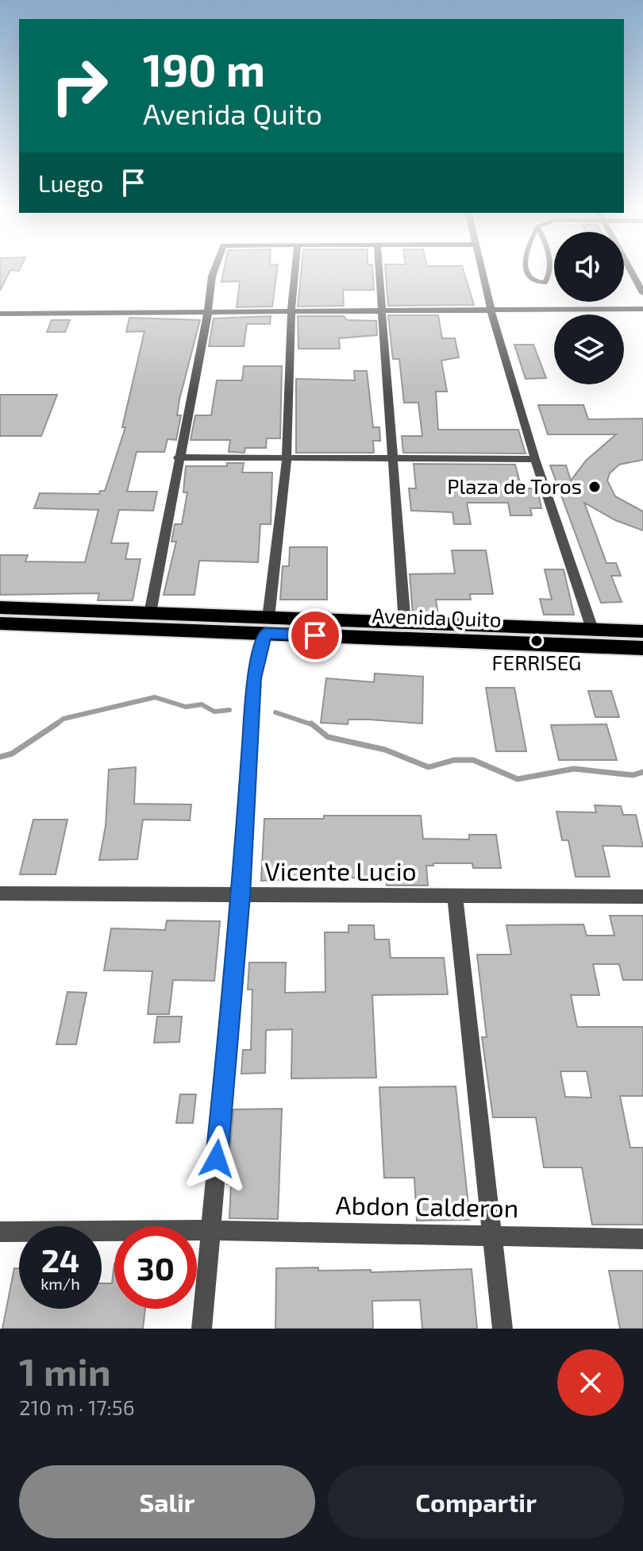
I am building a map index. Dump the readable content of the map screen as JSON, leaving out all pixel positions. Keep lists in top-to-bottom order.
{
  "streets": {
    "highway": ["Avenida Quito"],
    "street": ["Vicente Lucio", "Abdon Calderon"]
  },
  "places": ["Plaza de Toros", "FERRISEG"],
  "page": {
    "turn": ["190 m", "Avenida Quito"],
    "then": "Luego",
    "speed": "24 km/h",
    "limit": "30",
    "heading": ["1 min", "210 m · 17:56"],
    "buttons": ["Salir", "Compartir"]
  }
}
